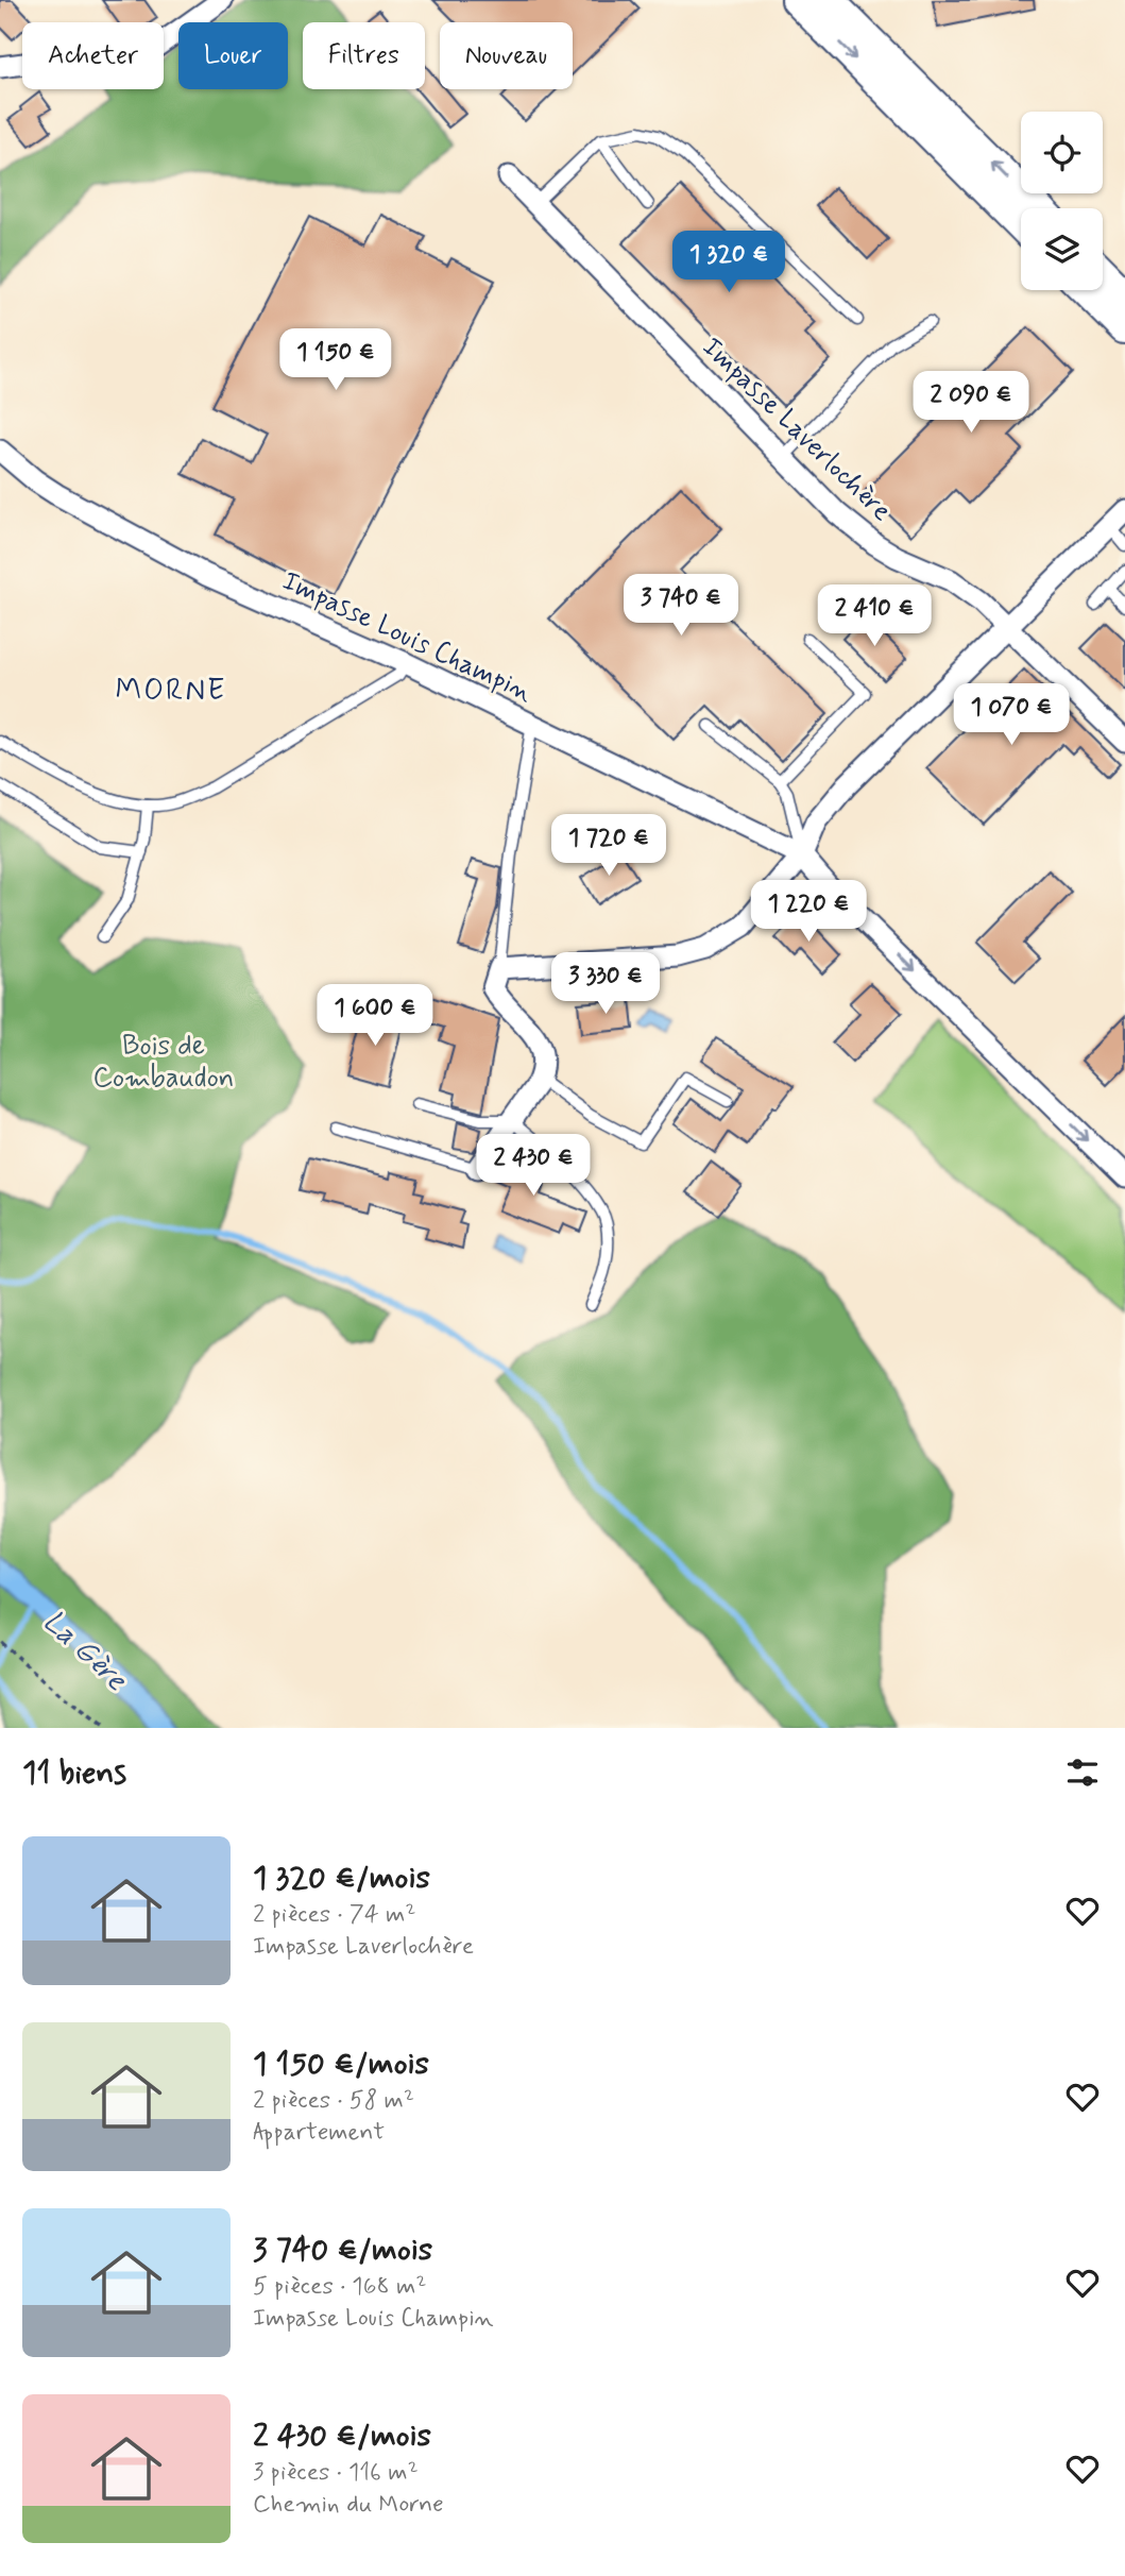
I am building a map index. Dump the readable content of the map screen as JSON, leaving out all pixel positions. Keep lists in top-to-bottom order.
{
  "streets": {
    "street": ["Impasse Laverlochère", "Impasse Louis Champin"]
  },
  "districts": ["MORNE"],
  "water": ["La Gère"],
  "parks": ["Bois de Combaudon"],
  "page": {
    "chip": [
      "Acheter",
      "Louer",
      "Filtres",
      "Nouveau"
    ],
    "price": [
      "1 320 €",
      "1 150 €",
      "2 090 €",
      "3 740 €",
      "2 410 €",
      "1 070 €",
      "1 720 €",
      "1 220 €",
      "3 330 €",
      "1 600 €",
      "2 430 €"
    ],
    "heading": "11 biens",
    "list": [
      {
        "name": "1 320 €/mois",
        "note": "2 pièces · 74 m² · Impasse Laverlochère"
      },
      {
        "name": "1 150 €/mois",
        "note": "2 pièces · 58 m² · Appartement"
      },
      {
        "name": "3 740 €/mois",
        "note": "5 pièces · 168 m² · Impasse Louis Champin"
      },
      {
        "name": "2 430 €/mois",
        "note": "3 pièces · 116 m² · Chemin du Morne"
      }
    ]
  }
}
